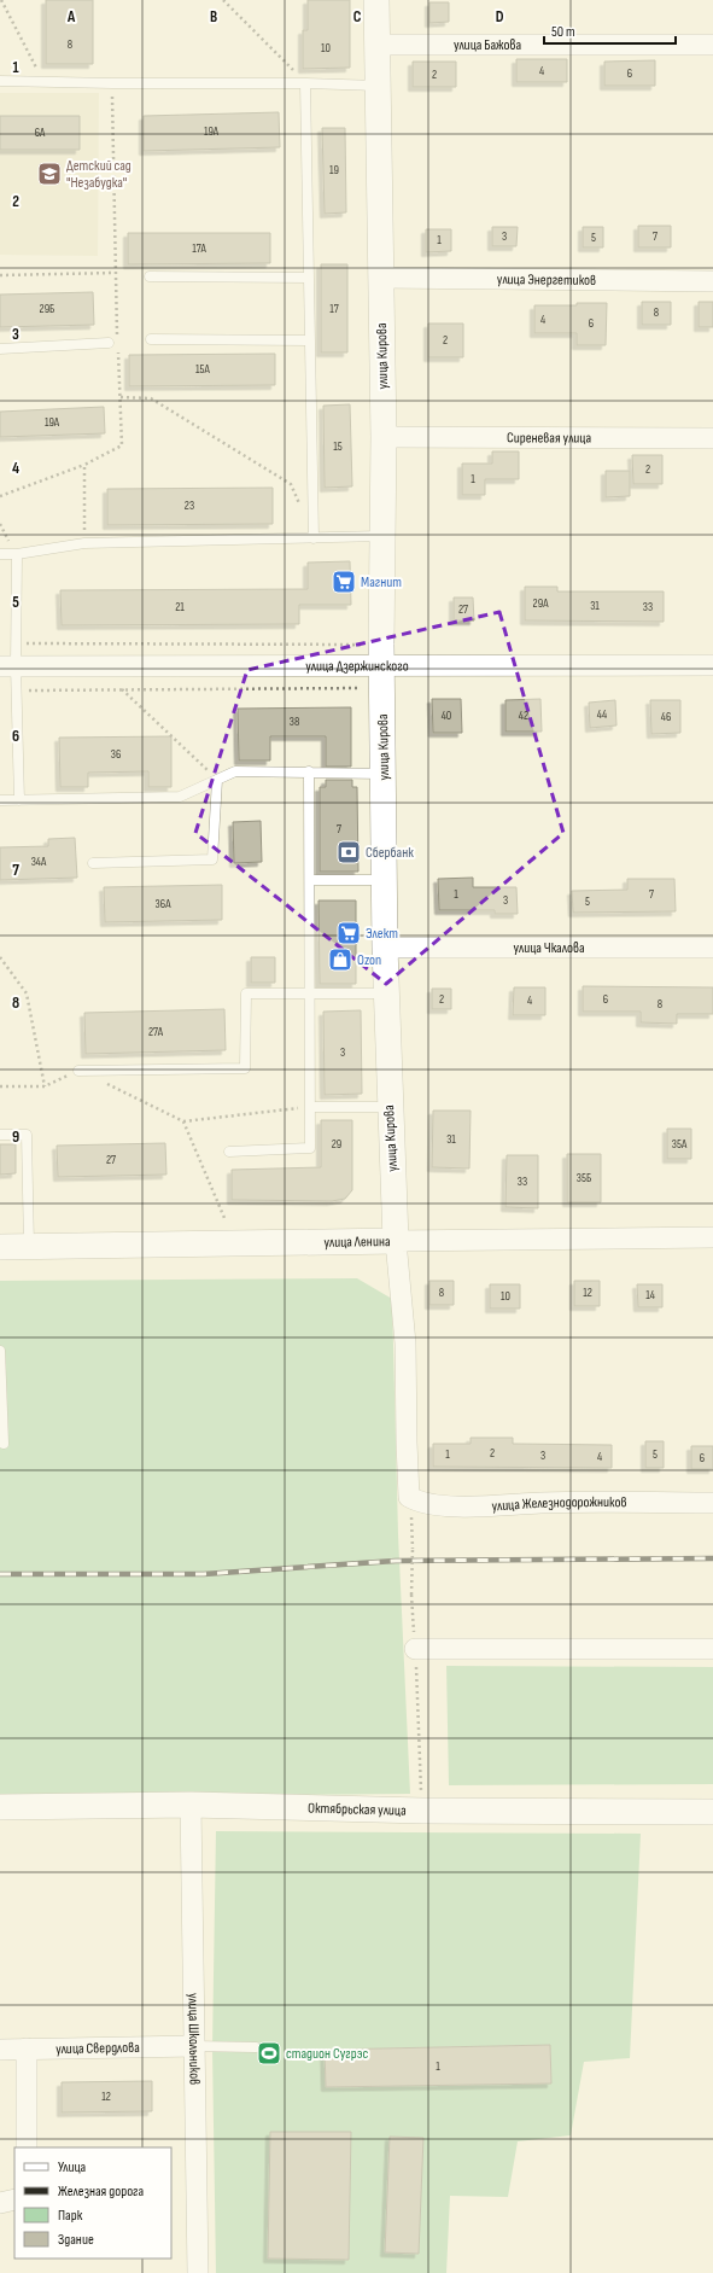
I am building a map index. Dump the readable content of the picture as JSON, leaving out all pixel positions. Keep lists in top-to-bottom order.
{
  "streets": {
    "street": [
      "улица Бажова",
      "улица Энергетиков",
      "улица Кирова",
      "Сиреневая улица",
      "улица Дзержинского",
      "улица Чкалова",
      "улица Ленина",
      "улица Железнодорожников",
      "Октябрьская улица",
      "улица Школьников",
      "улица Свердлова"
    ]
  },
  "crossings": [
    ["улица Бажова", "улица Кирова"],
    ["улица Энергетиков", "улица Кирова"],
    ["улица Кирова", "Сиреневая улица"],
    ["улица Кирова", "улица Дзержинского"],
    ["улица Кирова", "улица Чкалова"],
    ["улица Кирова", "улица Ленина"],
    ["улица Кирова", "улица Железнодорожников"],
    ["Октябрьская улица", "улица Школьников"],
    ["улица Школьников", "улица Свердлова"]
  ],
  "places": {
    "school or university": ["Детский сад \"Незабудка\""],
    "supermarket": ["Магнит", "Элект"],
    "bank": ["Сбербанк"],
    "shop": ["Ozon"],
    "sports": ["стадион Сугрэс"]
  },
  "house_numbers": [
    "8",
    "10",
    "4",
    "6",
    "2",
    "19А",
    "6А",
    "19",
    "3",
    "7",
    "5",
    "1",
    "17А",
    "29Б",
    "17",
    "8",
    "4",
    "6",
    "2",
    "15А",
    "19А",
    "15",
    "2",
    "1",
    "23",
    "29А",
    "31",
    "21",
    "33",
    "27",
    "44",
    "40",
    "42",
    "46",
    "38",
    "36",
    "7",
    "34А",
    "1",
    "7",
    "3",
    "5",
    "36А",
    "2",
    "6",
    "4",
    "8",
    "27А",
    "3",
    "31",
    "29",
    "35А",
    "27",
    "35Б",
    "33",
    "8",
    "12",
    "14",
    "10",
    "2",
    "1",
    "5",
    "3",
    "4",
    "6",
    "1",
    "12"
  ],
  "legend": [
    "Улица",
    "Железная дорога",
    "Парк",
    "Здание"
  ],
  "scale_bar": "50 m",
  "grid": {
    "columns": [
      "A",
      "B",
      "C",
      "D"
    ],
    "rows": [
      "1",
      "2",
      "3",
      "4",
      "5",
      "6",
      "7",
      "8",
      "9"
    ]
  }
}
